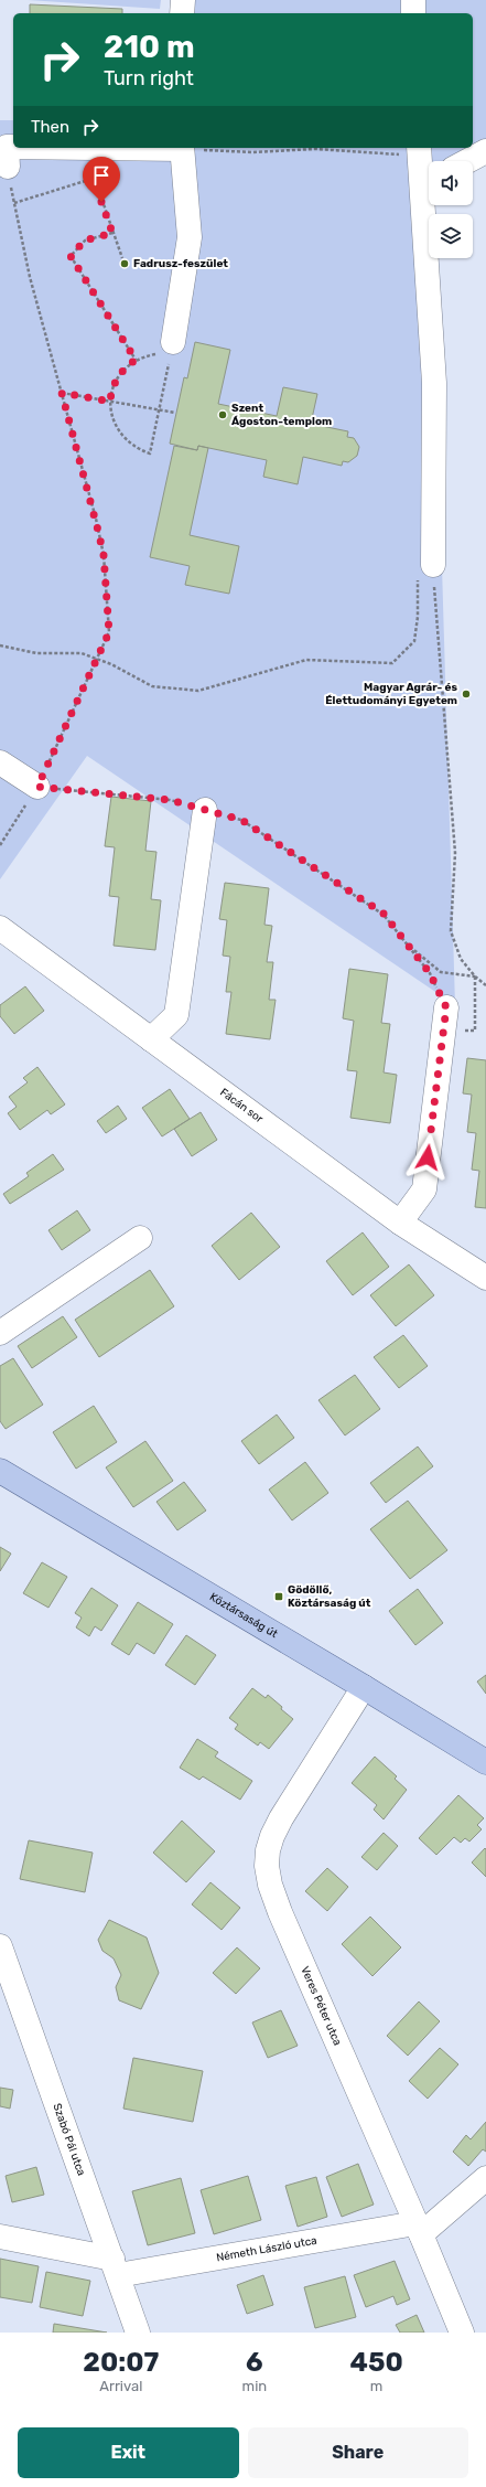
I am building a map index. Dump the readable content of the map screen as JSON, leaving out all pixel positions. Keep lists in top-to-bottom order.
{
  "streets": {
    "main road": ["Köztársaság út"],
    "street": [
      "Fácán sor",
      "Veres Péter utca",
      "Szabó Pál utca",
      "Németh László utca"
    ]
  },
  "crossings": [
    ["Köztársaság út", "Veres Péter utca"],
    ["Veres Péter utca", "Németh László utca"],
    ["Szabó Pál utca", "Németh László utca"]
  ],
  "places": {
    "other": ["Fadrusz-feszület", "Szent Ágoston-templom", "Magyar Agrár- és Élettudományi Egyetem"],
    "transit": ["Gödöllő, Köztársaság út"]
  },
  "page": {
    "turn": ["210 m", "Turn right"],
    "then": "Then",
    "eta": [
      "20:07",
      "Arrival",
      "6",
      "min",
      "450",
      "m"
    ],
    "buttons": ["Exit", "Share"]
  }
}
